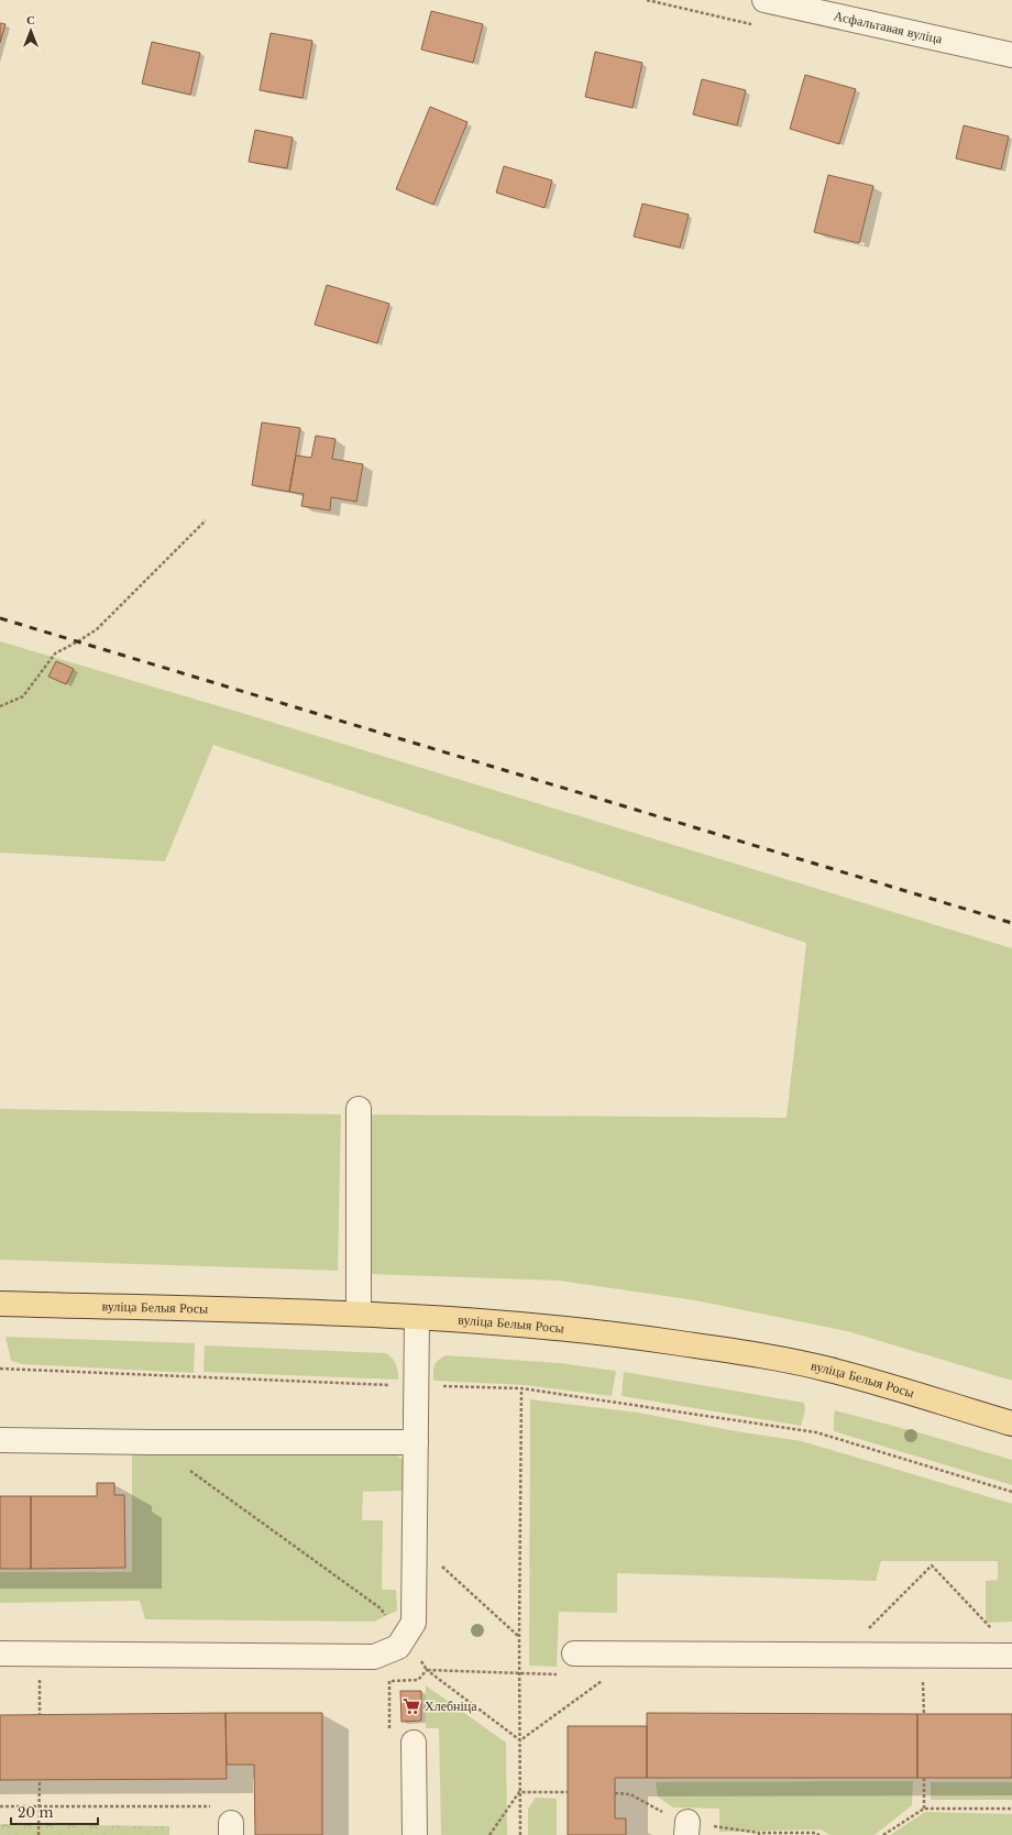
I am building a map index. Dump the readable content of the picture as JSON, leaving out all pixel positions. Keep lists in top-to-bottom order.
{
  "streets": {
    "main road": ["вуліца Белыя Росы"],
    "street": ["Асфальтавая вуліца"]
  },
  "places": {
    "supermarket": ["Хлебніца"]
  },
  "scale_bar": "20 m",
  "north": "top"
}
